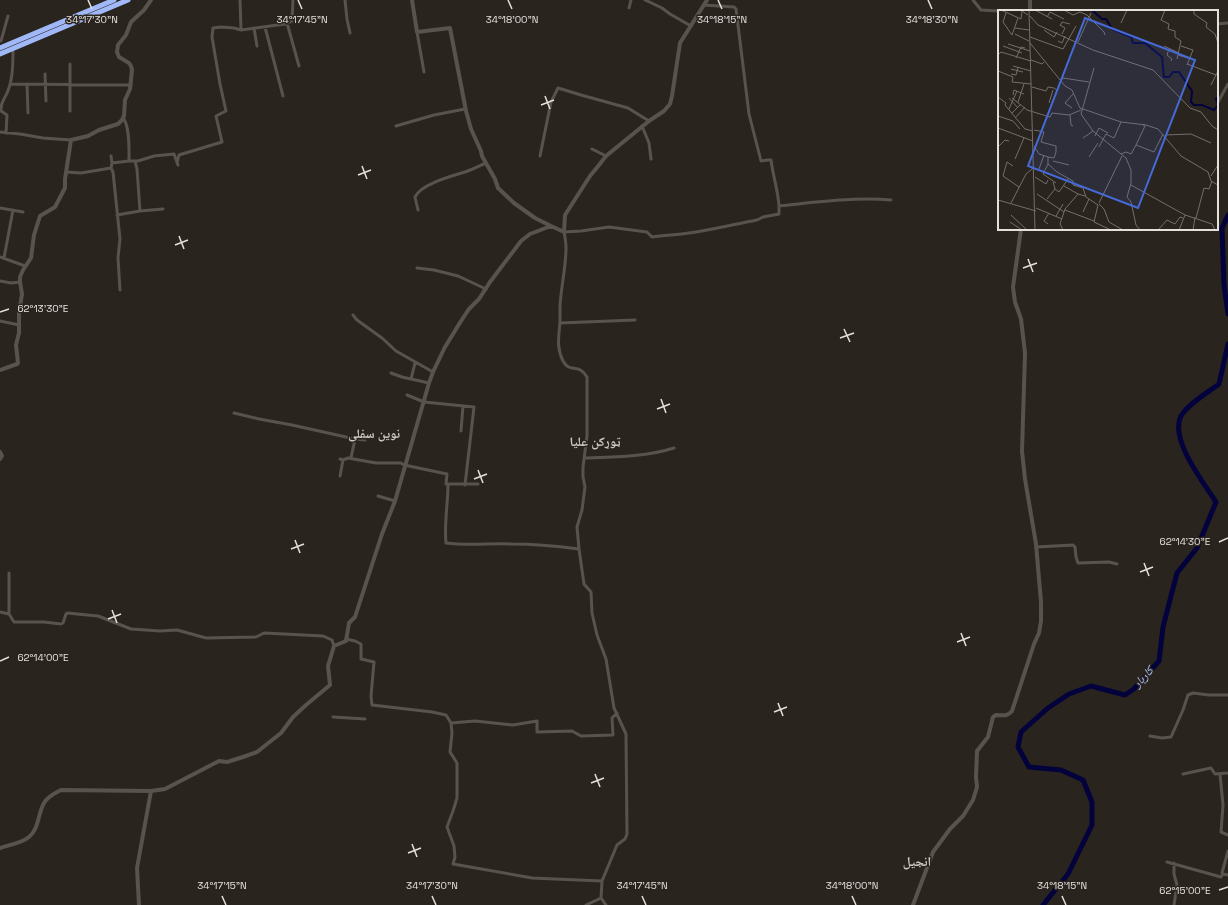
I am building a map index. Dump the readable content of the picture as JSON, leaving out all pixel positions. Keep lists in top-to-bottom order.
{
  "districts": ["نوین سفلى", "ټوړکن علیا", "انجيل"],
  "water": ["کاربار"],
  "coordinates": [
    "34°17'30\"N",
    "34°17'45\"N",
    "34°18'00\"N",
    "34°18'15\"N",
    "34°18'30\"N",
    "62°13'30\"E",
    "62°14'30\"E",
    "62°14'00\"E",
    "34°17'15\"N",
    "62°15'00\"E"
  ]
}
